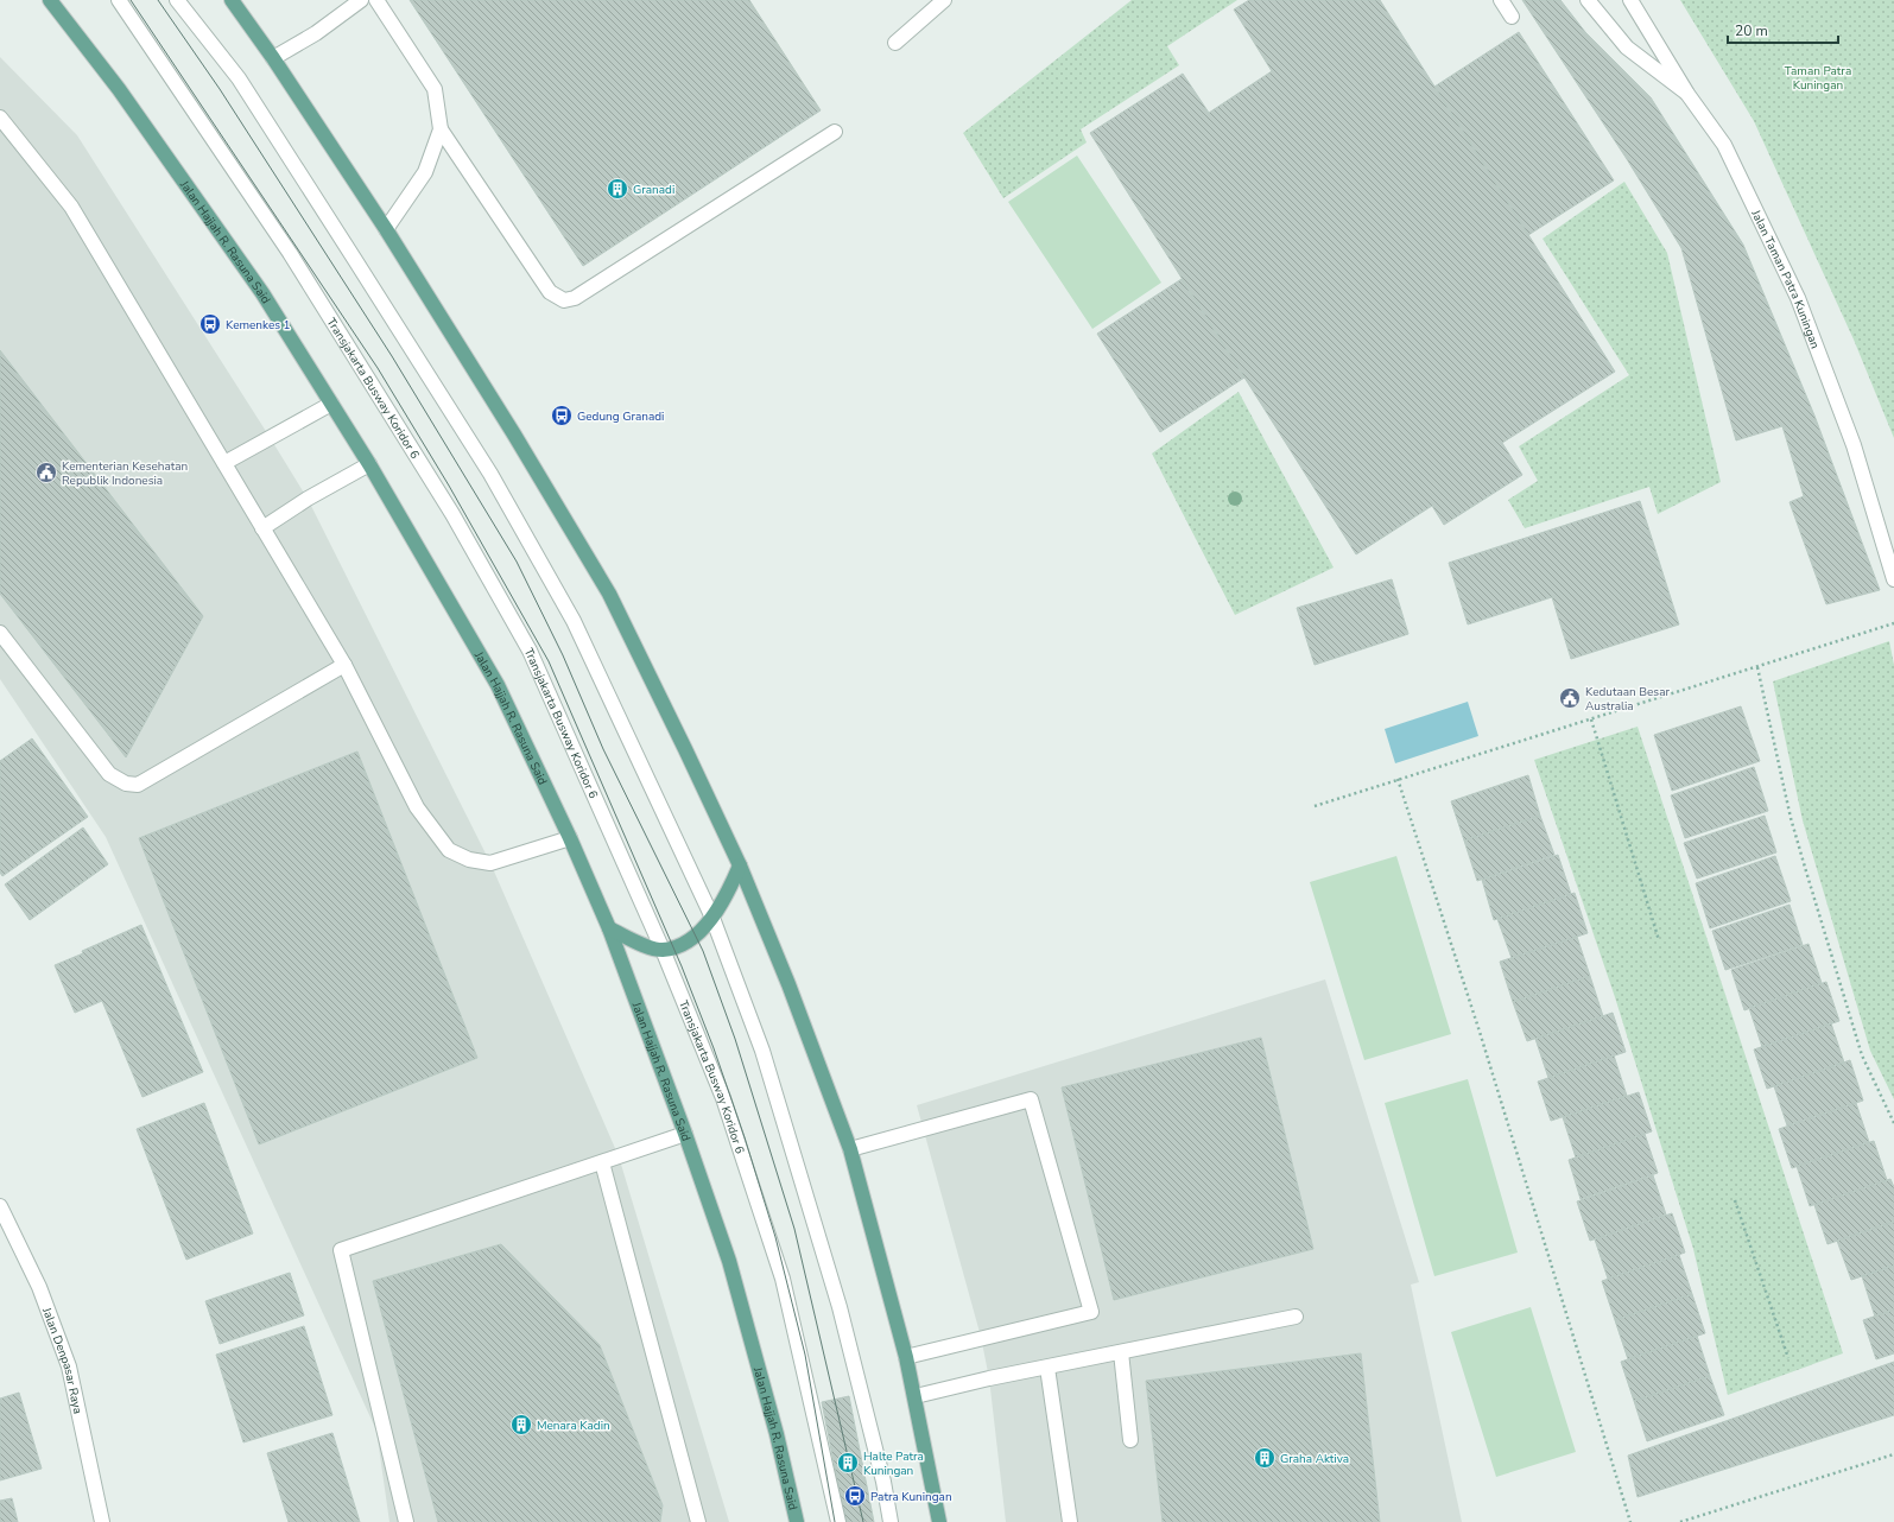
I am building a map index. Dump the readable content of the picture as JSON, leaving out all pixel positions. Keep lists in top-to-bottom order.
{
  "streets": {
    "main road": ["Jalan Hajjah R. Rasuna Said"],
    "street": ["Jalan Taman Patra Kuningan", "Transjakarta Busway Koridor 6", "Jalan Denpasar Raya"]
  },
  "parks": ["Taman Patra Kuningan"],
  "places": {
    "building": [
      "Granadi",
      "Menara Kadin",
      "Graha Aktiva",
      "Halte Patra Kuningan"
    ],
    "bus stop": ["Kemenkes 1", "Gedung Granadi", "Patra Kuningan"],
    "public building": ["Kementerian Kesehatan Republik Indonesia", "Kedutaan Besar Australia"]
  },
  "scale_bar": "20 m"
}
